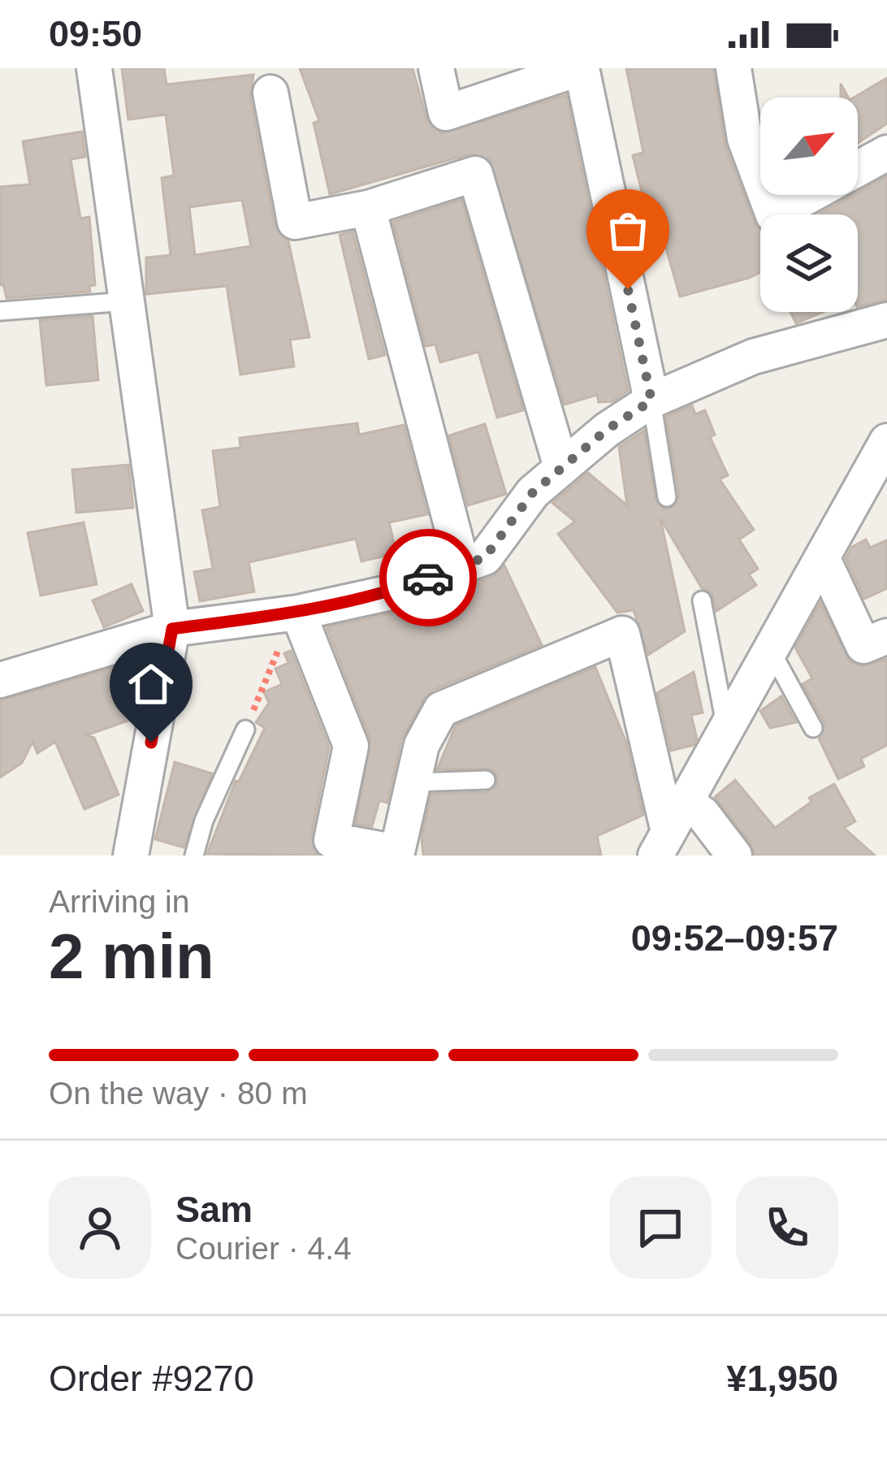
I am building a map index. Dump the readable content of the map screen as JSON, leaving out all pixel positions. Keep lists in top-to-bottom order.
{
  "north": "top right",
  "page": {
    "status": "09:50",
    "heading": ["2 min", "Arriving in", "09:52–09:57"],
    "panel": [
      "Sam",
      "Courier · 4.4",
      "Order #9270",
      "¥1,950"
    ],
    "bar": "On the way · 80 m"
  }
}
